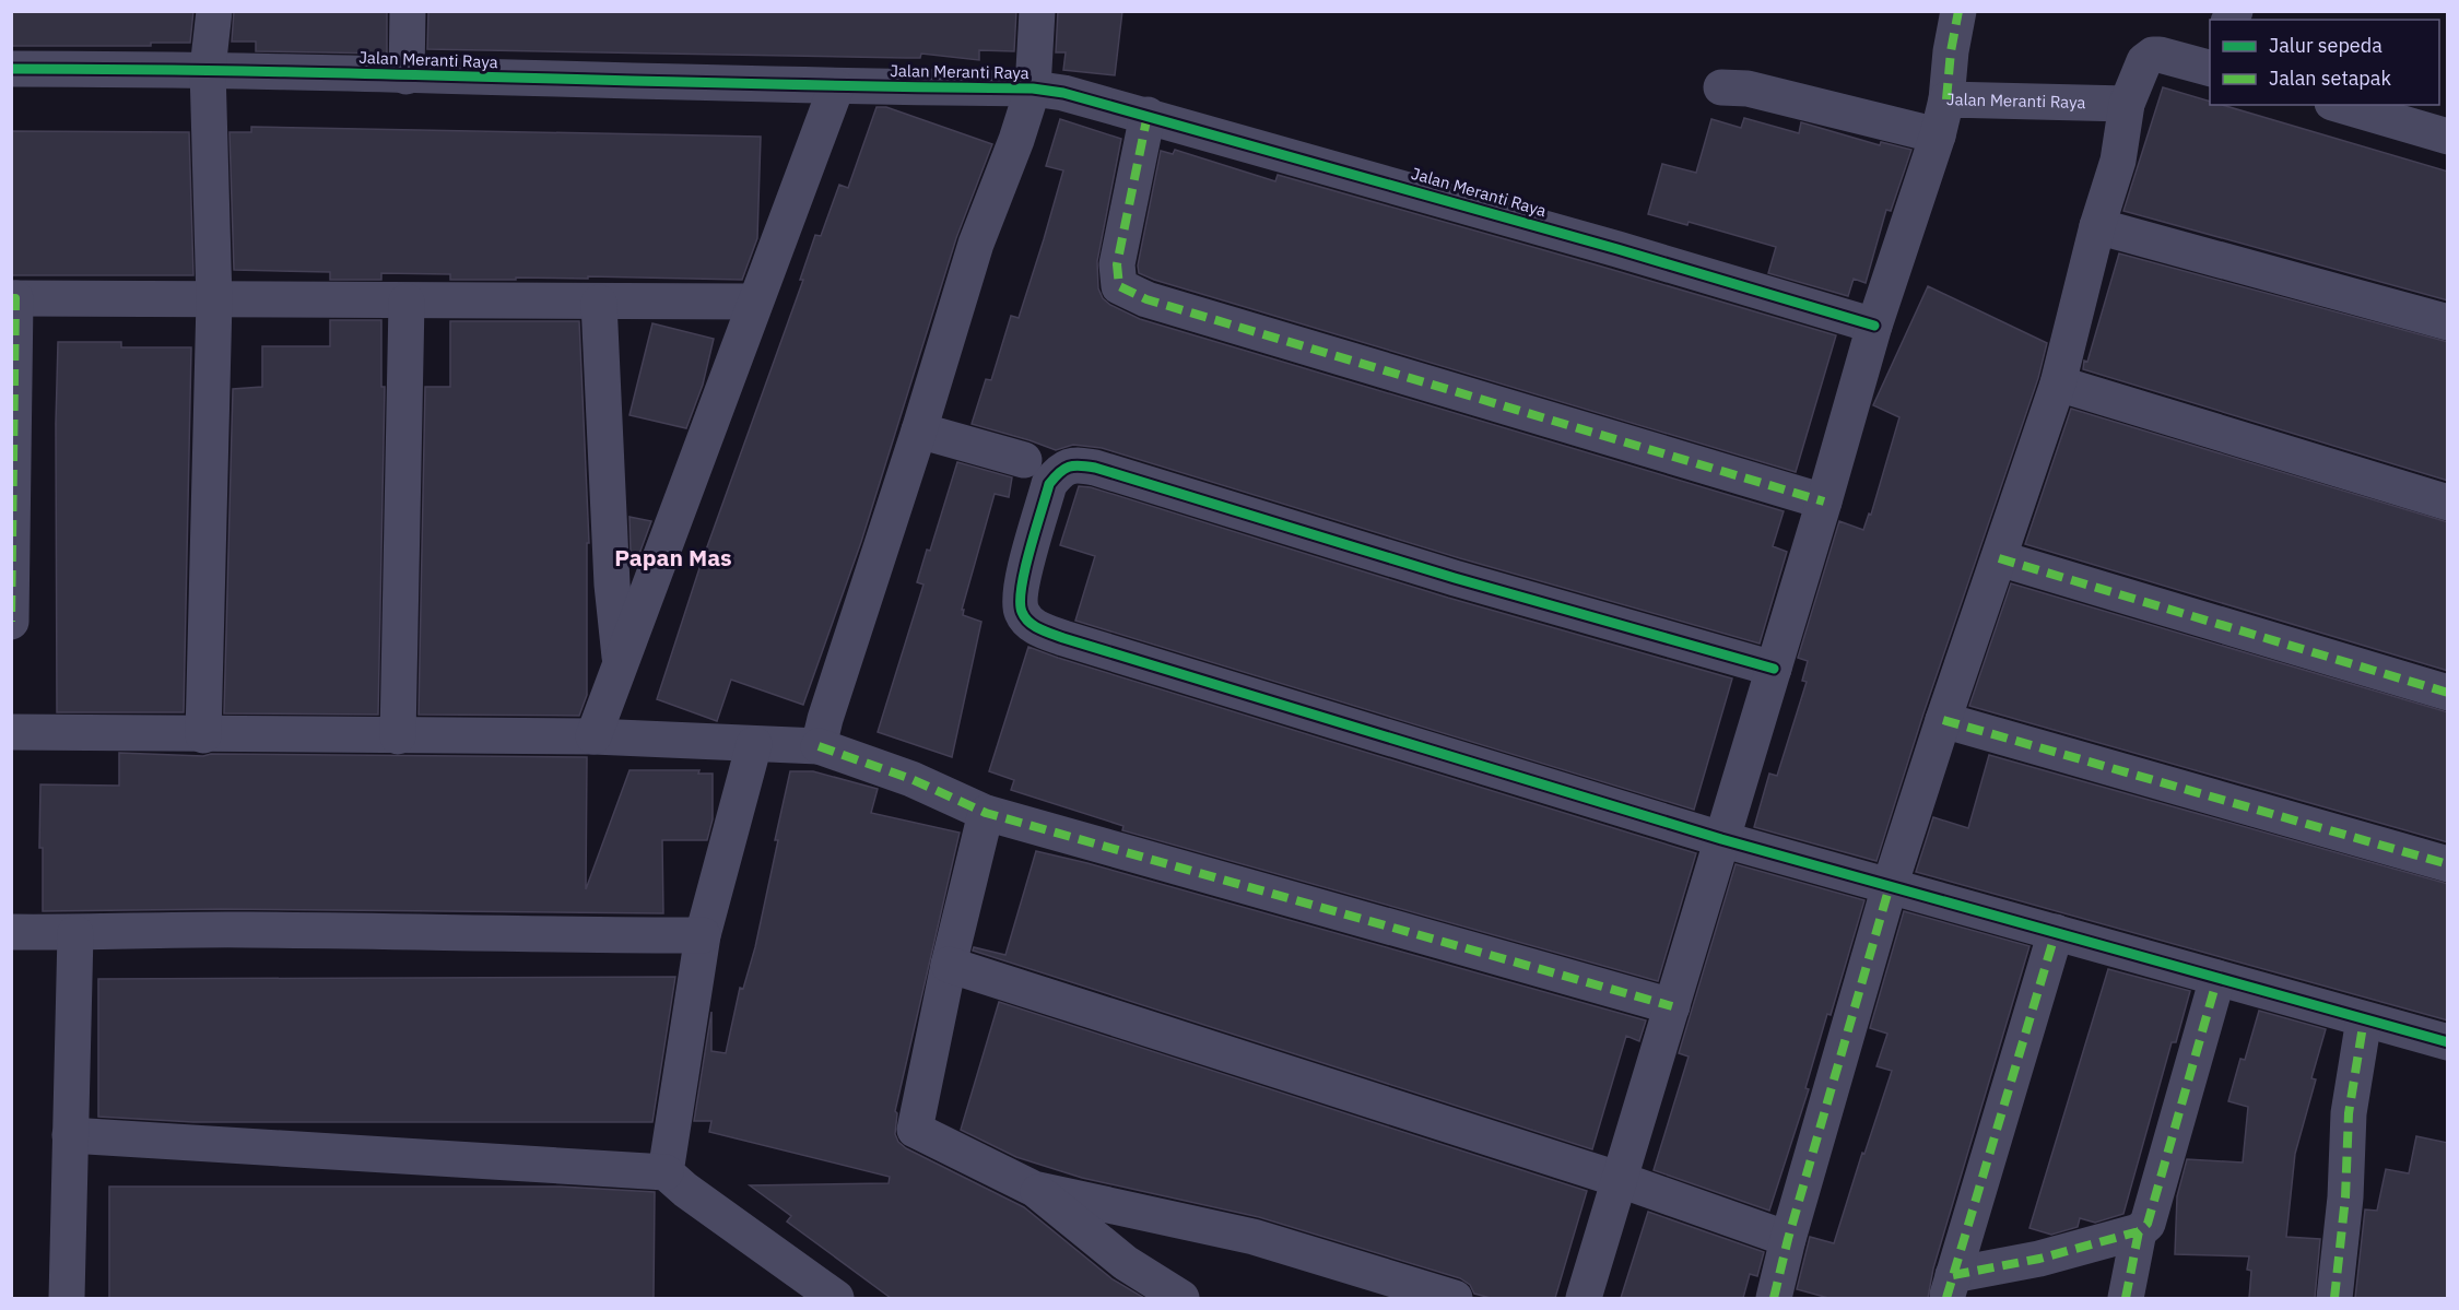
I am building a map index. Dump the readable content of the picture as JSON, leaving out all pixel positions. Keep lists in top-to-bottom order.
{
  "streets": {
    "street": ["Jalan Meranti Raya"]
  },
  "districts": ["Papan Mas"],
  "legend": ["Jalur sepeda", "Jalan setapak"]
}
